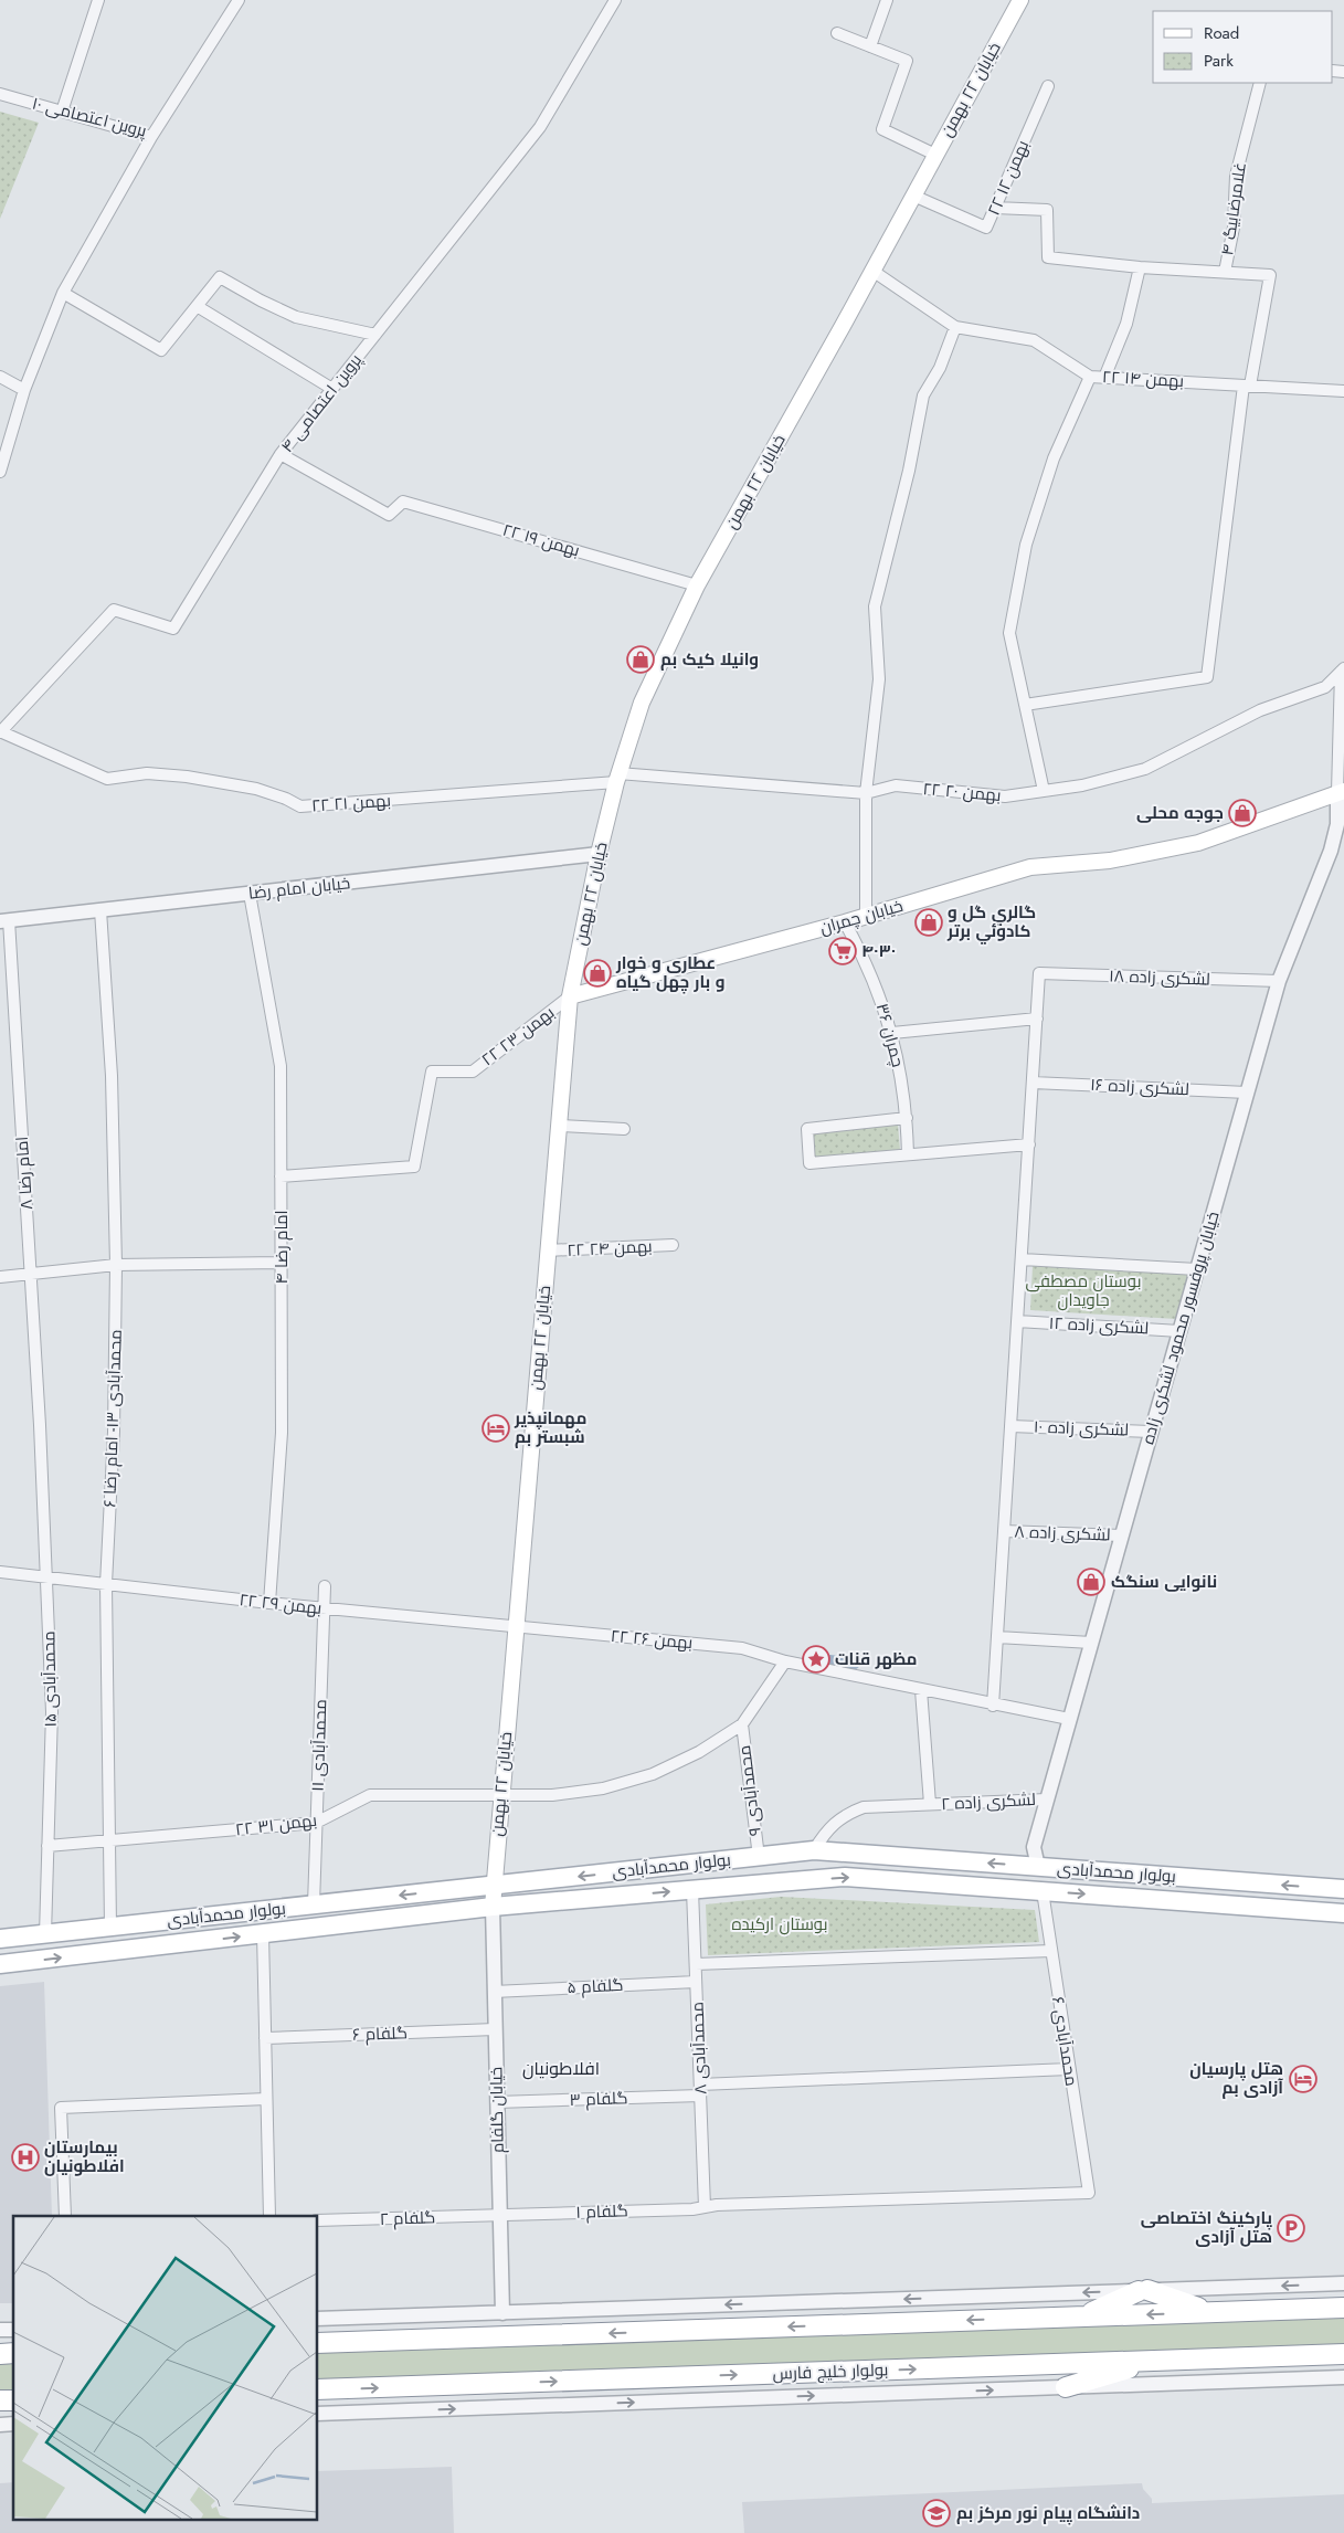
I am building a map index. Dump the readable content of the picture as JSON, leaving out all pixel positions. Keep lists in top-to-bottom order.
{
  "streets": {
    "highway": ["بولوار خلیج فارس"],
    "main road": ["خیابان ۲۲ بهمن", "خیابان چمران", "بولوار محمدآبادی"],
    "street": [
      "پروین اعتصامی ۱۰",
      "۲۲ بهمن ۱۲",
      "غلامرضابیگ ۴",
      "۲۲ بهمن ۱۴",
      "پروین اعتصامی ۴",
      "۲۲ بهمن ۱۹",
      "۲۲ بهمن ۲۰",
      "۲۲ بهمن ۲۱",
      "خیابان امام رضا",
      "لشکری زاده ۱۸",
      "چمران ۳۶",
      "۲۲ بهمن ۲۳",
      "لشکری زاده ١۶",
      "امام رضا ۸",
      "امام رضا ۴",
      "۲۲ بهمن ۲۴",
      "لشکری زاده ١٢",
      "خیابان پروفسور محمود لشکری زاده",
      "محمدآبادی ۱۳- امام رضا ۶",
      "لشکری زاده ١٠",
      "لشکری زاده ٨",
      "۲۲ بهمن ۲۹",
      "۲۲ بهمن ۲۶",
      "محمدآبادی ۱۵",
      "محمدآبادی ۱۱",
      "محمدآبادی ۹",
      "لشکری زاده ۲",
      "۲۲ بهمن ۳۱",
      "گلفام ۵",
      "گلفام ۶",
      "محمدآبادی ۶",
      "محمدآبادی ۸",
      "گلفام ۳",
      "خیابان گلفام",
      "گلفام ۱",
      "گلفام ۲"
    ]
  },
  "crossings": [
    ["خیابان ۲۲ بهمن", "۲۲ بهمن ۱۲"],
    ["خیابان ۲۲ بهمن", "۲۲ بهمن ۱۴"],
    ["خیابان ۲۲ بهمن", "۲۲ بهمن ۱۹"],
    ["خیابان ۲۲ بهمن", "۲۲ بهمن ۲۰"],
    ["خیابان ۲۲ بهمن", "۲۲ بهمن ۲۱"],
    ["خیابان ۲۲ بهمن", "خیابان امام رضا"],
    ["خیابان ۲۲ بهمن", "خیابان چمران"],
    ["خیابان ۲۲ بهمن", "۲۲ بهمن ۲۳"],
    ["خیابان ۲۲ بهمن", "۲۲ بهمن ۲۴"],
    ["خیابان ۲۲ بهمن", "۲۲ بهمن ۲۹"],
    ["خیابان ۲۲ بهمن", "۲۲ بهمن ۲۶"],
    ["خیابان ۲۲ بهمن", "۲۲ بهمن ۳۱"],
    ["خیابان ۲۲ بهمن", "بولوار محمدآبادی"],
    ["خیابان ۲۲ بهمن", "خیابان گلفام"],
    ["پروین اعتصامی ۴", "۲۲ بهمن ۱۹"],
    ["پروین اعتصامی ۴", "۲۲ بهمن ۲۱"],
    ["۲۲ بهمن ۲۰", "۲۲ بهمن ۲۱"],
    ["خیابان امام رضا", "امام رضا ۸"],
    ["خیابان امام رضا", "امام رضا ۴"],
    ["خیابان امام رضا", "محمدآبادی ۱۳- امام رضا ۶"],
    ["خیابان چمران", "چمران ۳۶"],
    ["خیابان چمران", "۲۲ بهمن ۲۳"],
    ["خیابان چمران", "خیابان پروفسور محمود لشکری زاده"],
    ["لشکری زاده ۱۸", "خیابان پروفسور محمود لشکری زاده"],
    ["۲۲ بهمن ۲۳", "امام رضا ۴"],
    ["لشکری زاده ١۶", "خیابان پروفسور محمود لشکری زاده"],
    ["امام رضا ۸", "محمدآبادی ۱۵"],
    ["امام رضا ۴", "۲۲ بهمن ۲۹"],
    ["لشکری زاده ١٢", "خیابان پروفسور محمود لشکری زاده"],
    ["خیابان پروفسور محمود لشکری زاده", "لشکری زاده ١٠"],
    ["خیابان پروفسور محمود لشکری زاده", "لشکری زاده ٨"],
    ["خیابان پروفسور محمود لشکری زاده", "۲۲ بهمن ۲۶"],
    ["خیابان پروفسور محمود لشکری زاده", "لشکری زاده ۲"],
    ["خیابان پروفسور محمود لشکری زاده", "بولوار محمدآبادی"],
    ["محمدآبادی ۱۳- امام رضا ۶", "۲۲ بهمن ۲۹"],
    ["محمدآبادی ۱۳- امام رضا ۶", "۲۲ بهمن ۳۱"],
    ["محمدآبادی ۱۳- امام رضا ۶", "بولوار محمدآبادی"],
    ["۲۲ بهمن ۲۹", "۲۲ بهمن ۲۶"],
    ["۲۲ بهمن ۲۹", "محمدآبادی ۱۵"],
    ["۲۲ بهمن ۲۹", "محمدآبادی ۱۱"],
    ["محمدآبادی ۱۵", "۲۲ بهمن ۳۱"],
    ["محمدآبادی ۱۵", "بولوار محمدآبادی"],
    ["محمدآبادی ۱۱", "۲۲ بهمن ۳۱"],
    ["محمدآبادی ۱۱", "بولوار محمدآبادی"],
    ["محمدآبادی ۹", "۲۲ بهمن ۳۱"],
    ["محمدآبادی ۹", "بولوار محمدآبادی"],
    ["لشکری زاده ۲", "بولوار محمدآبادی"],
    ["بولوار محمدآبادی", "محمدآبادی ۶"],
    ["بولوار محمدآبادی", "محمدآبادی ۸"],
    ["بولوار محمدآبادی", "خیابان گلفام"],
    ["گلفام ۵", "محمدآبادی ۸"],
    ["گلفام ۵", "خیابان گلفام"],
    ["گلفام ۶", "خیابان گلفام"],
    ["محمدآبادی ۶", "گلفام ۳"],
    ["محمدآبادی ۶", "گلفام ۱"],
    ["محمدآبادی ۸", "گلفام ۳"],
    ["محمدآبادی ۸", "گلفام ۱"],
    ["گلفام ۳", "خیابان گلفام"],
    ["خیابان گلفام", "گلفام ۱"],
    ["خیابان گلفام", "گلفام ۲"],
    ["گلفام ۱", "گلفام ۲"]
  ],
  "districts": ["افلاطونیان"],
  "parks": ["بوستان مصطفی جاویدان", "بوستان ارکیده"],
  "places": {
    "shop": [
      "وانیلا کیک بم",
      "جوجه محلی",
      "گالري گل و كادوئي برتر",
      "عطاری و خوار و بار چهل گیاه",
      "نانوایی سنگک"
    ],
    "supermarket": ["۴۰۳۰"],
    "hotel": ["مهمانپذیر شبستر بم", "هتل پارسیان آزادی بم"],
    "place": ["مظهر قنات"],
    "hospital": ["بیمارستان افلاطونیان"],
    "parking": ["پارکینگ اختصاصی هتل آزادی"],
    "school or university": ["دانشگاه پیام نور مرکز بم"]
  },
  "legend": ["Road", "Park"]
}
